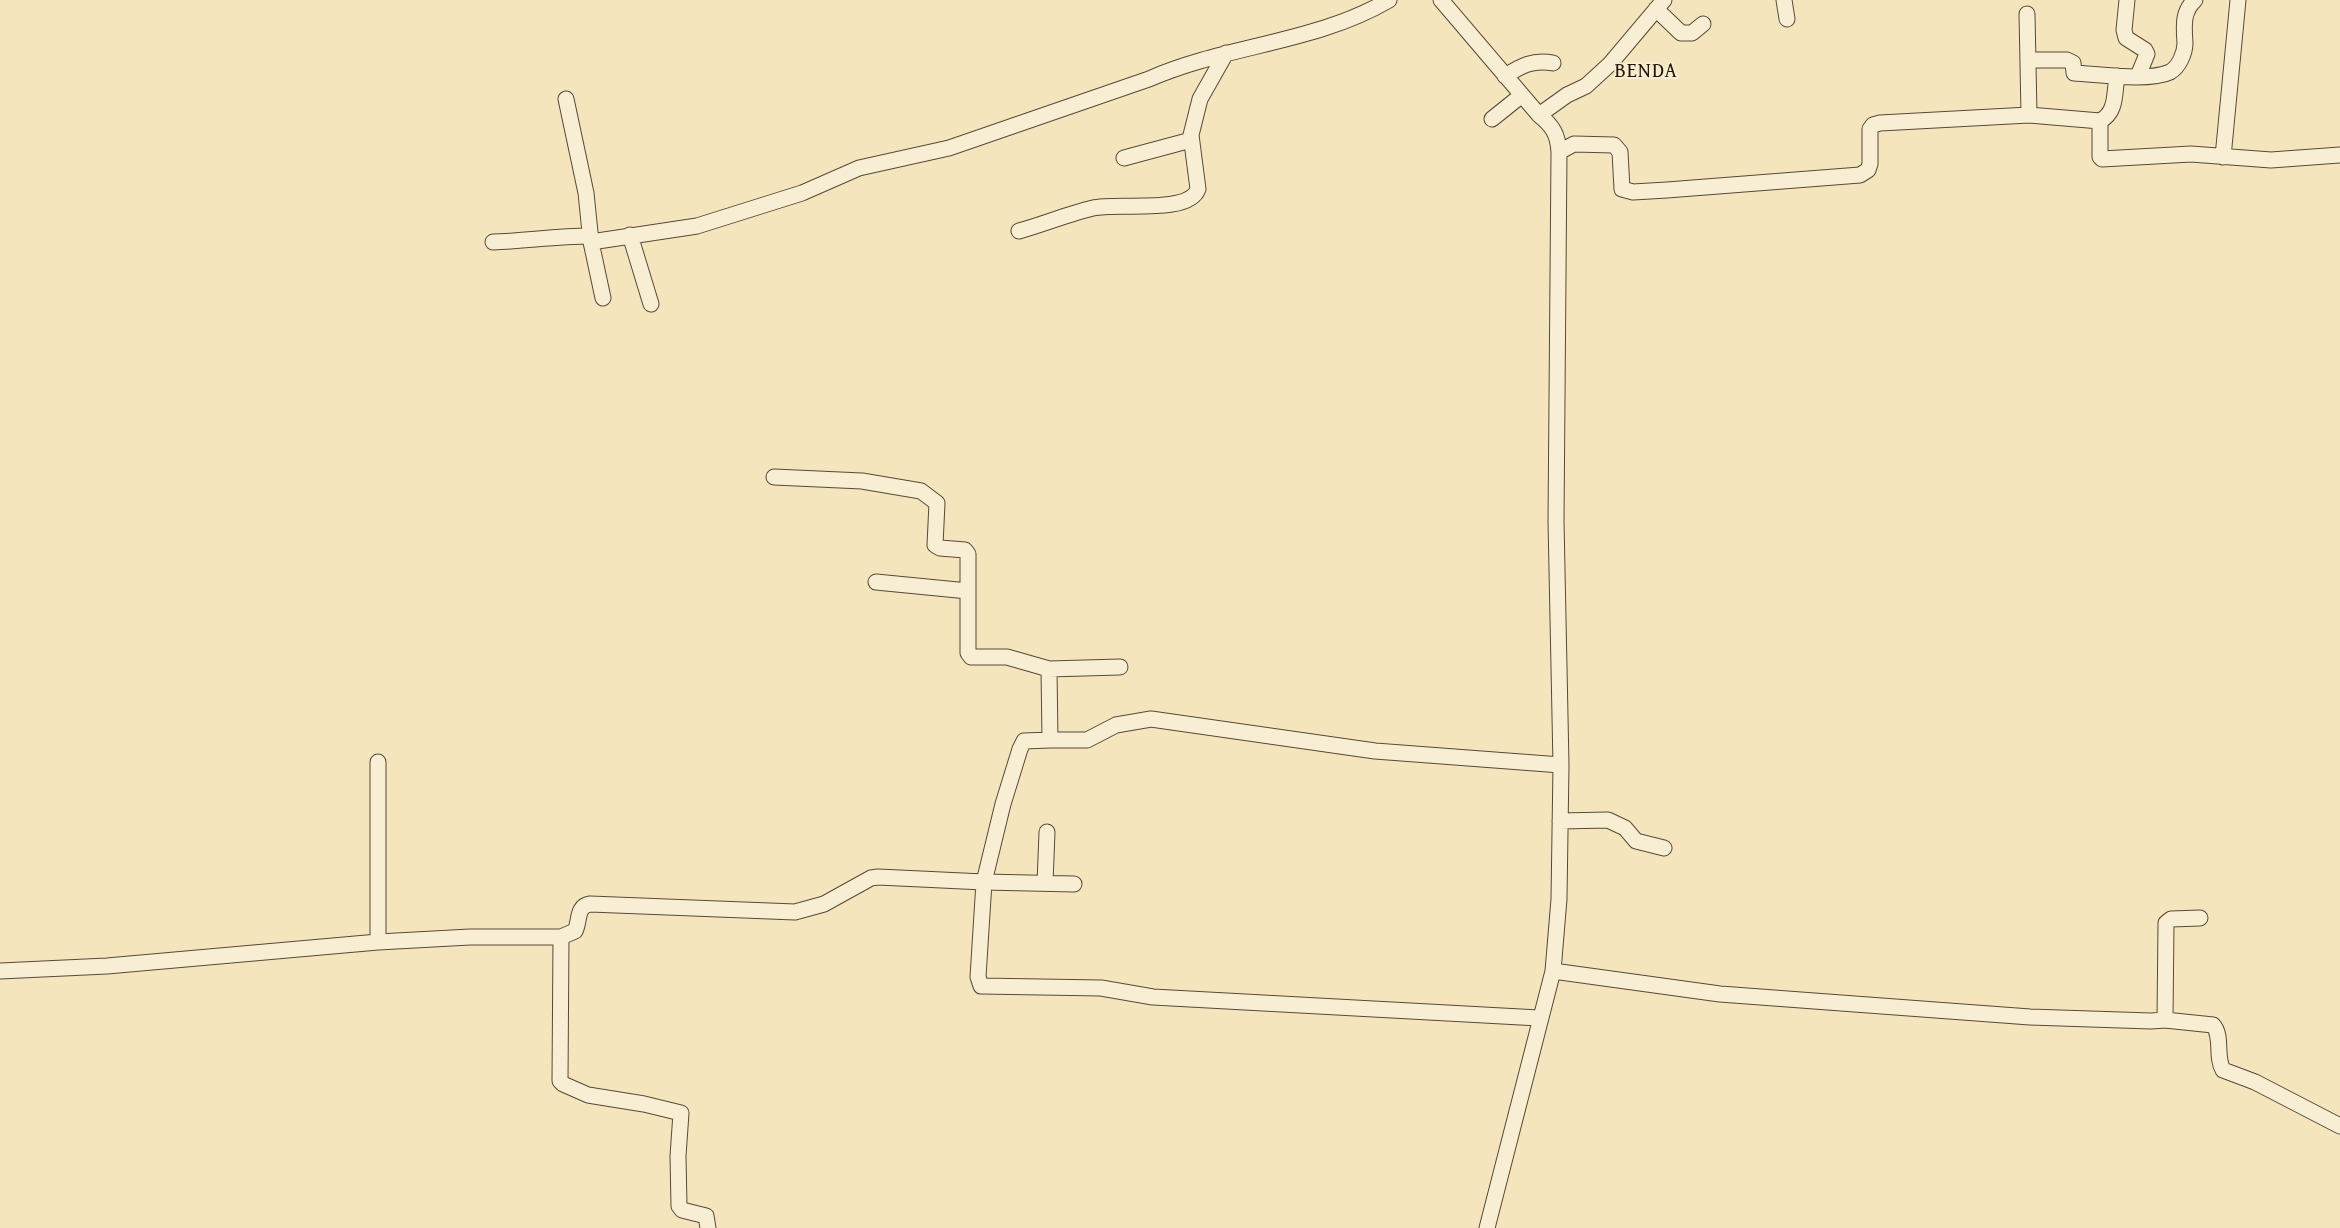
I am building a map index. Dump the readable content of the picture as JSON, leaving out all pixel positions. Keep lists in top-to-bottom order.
{
  "districts": ["BENDA"]
}
